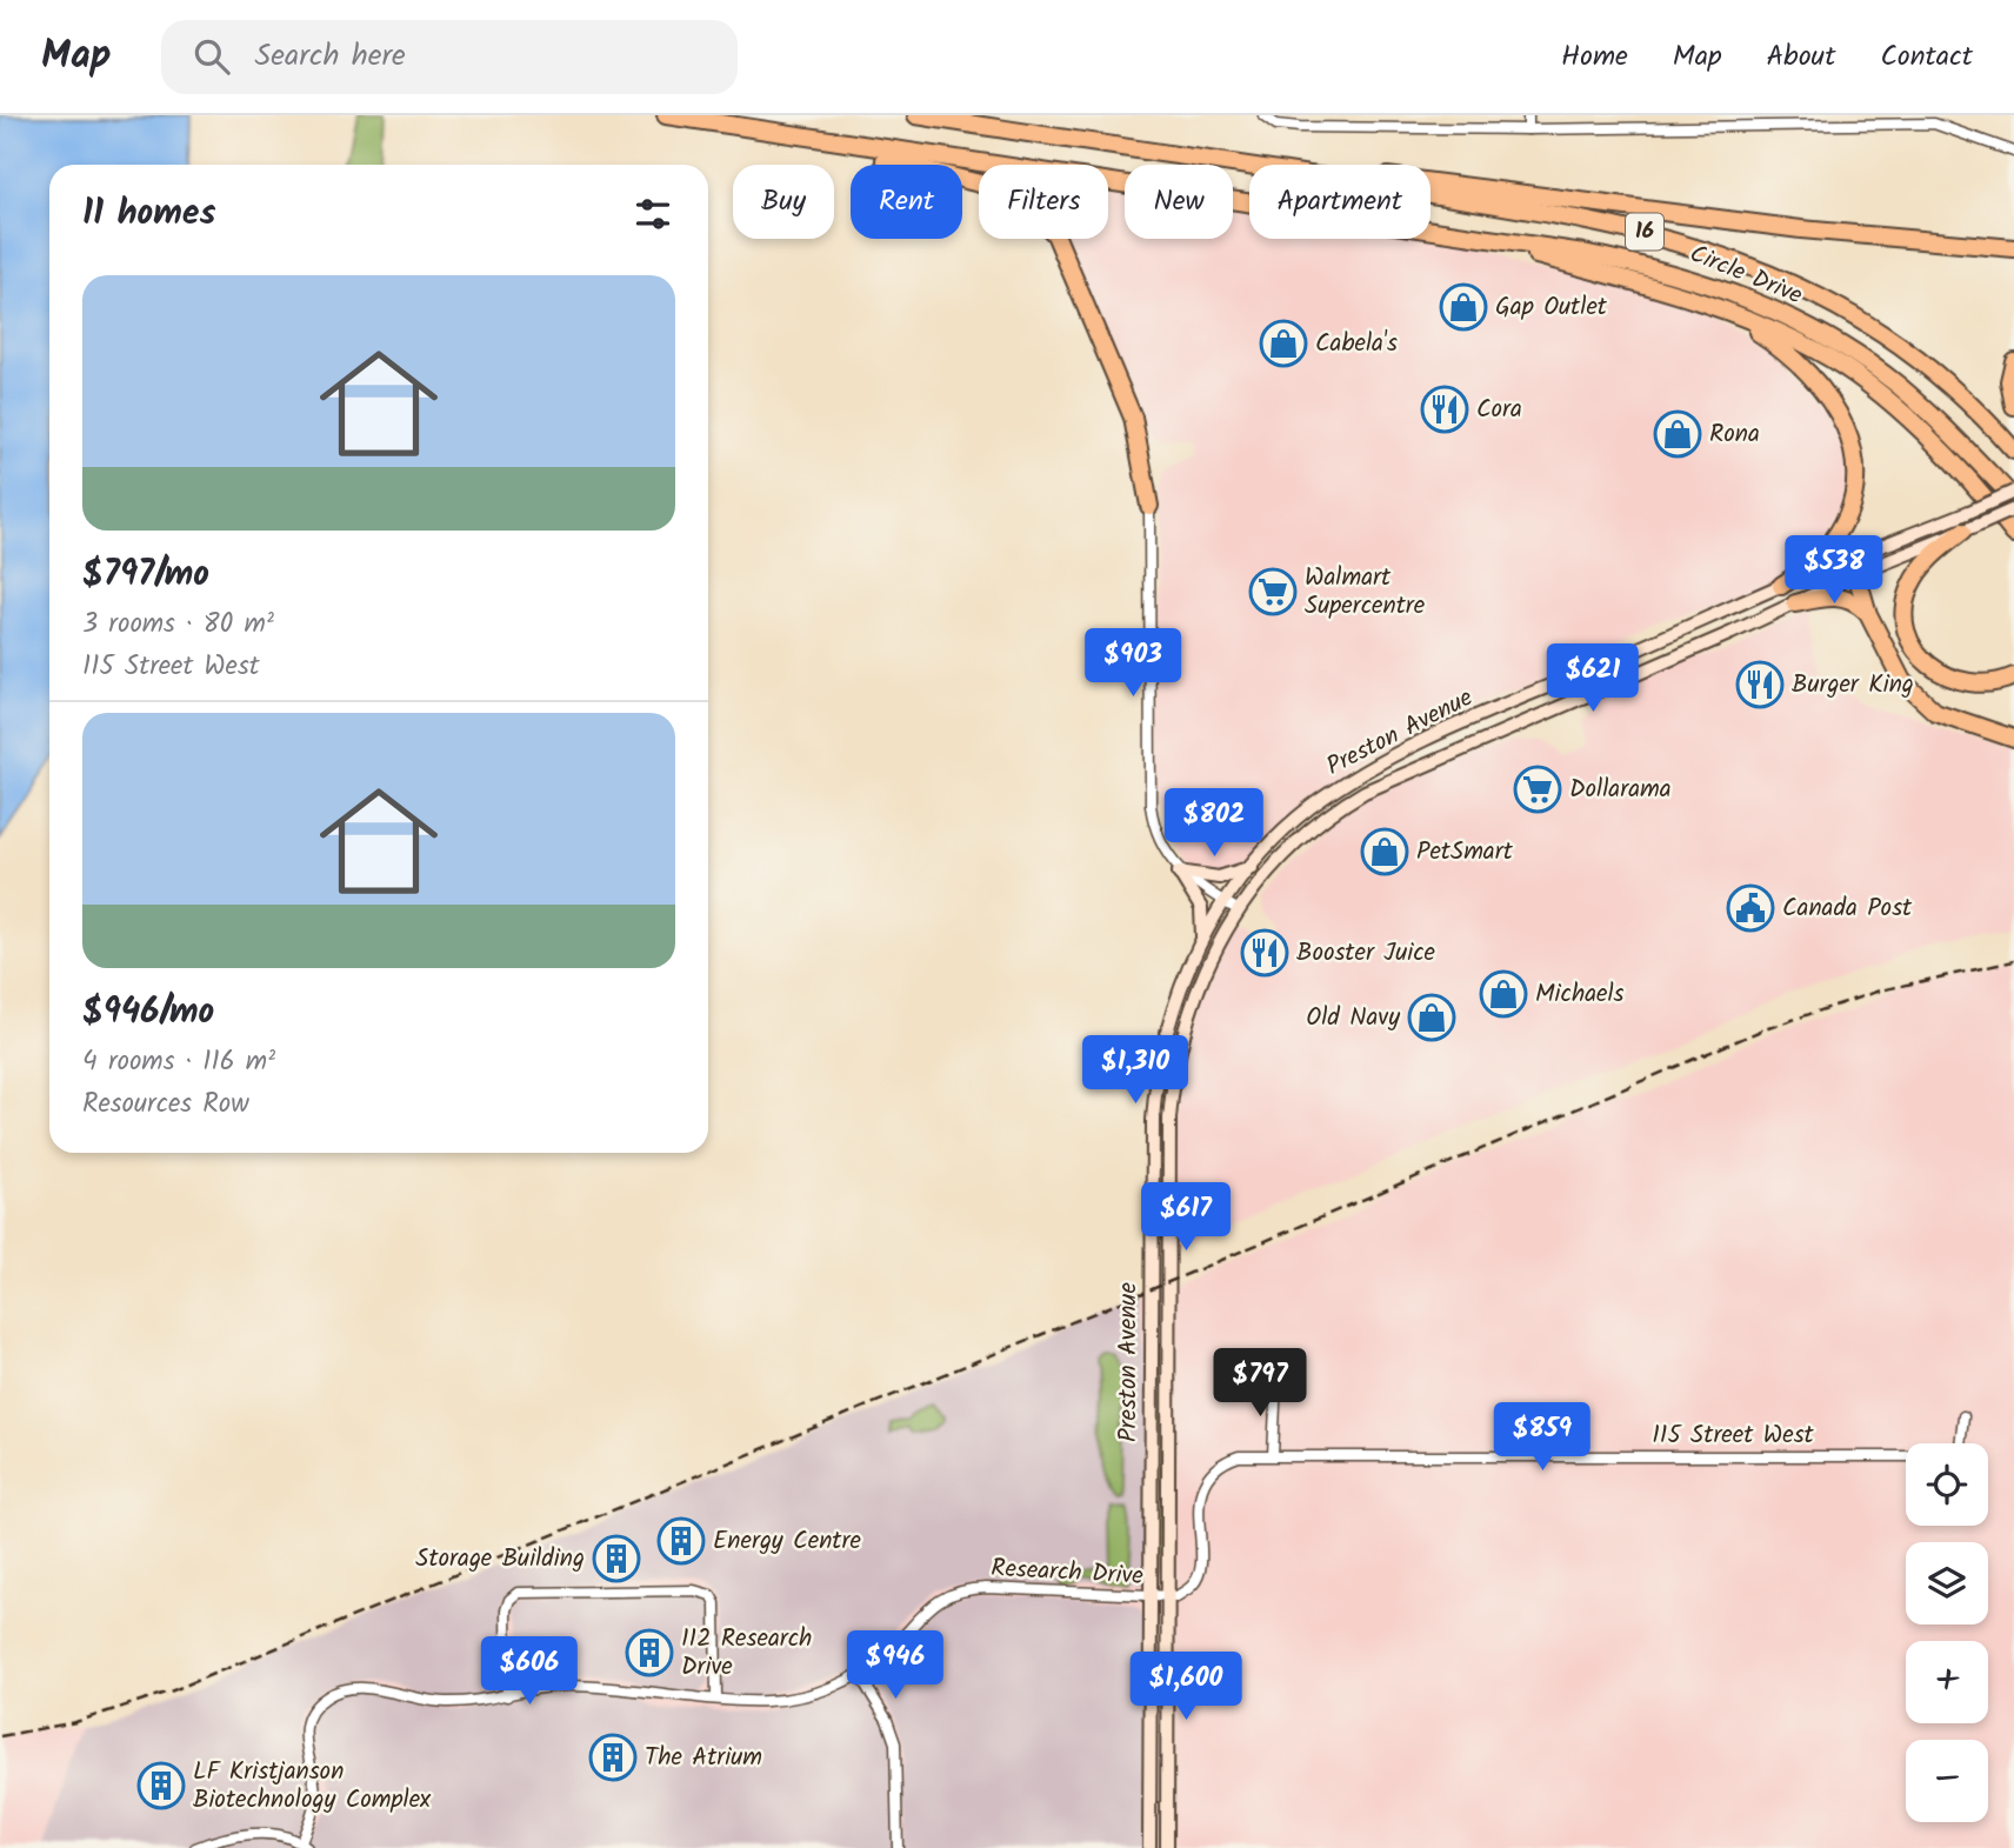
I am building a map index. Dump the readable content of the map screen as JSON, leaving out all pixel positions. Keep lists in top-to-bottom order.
{
  "streets": {
    "highway": ["16", "Circle Drive"],
    "main road": ["Preston Avenue"],
    "street": ["115 Street West", "Research Drive"]
  },
  "crossings": [
    ["Preston Avenue", "115 Street West"],
    ["Preston Avenue", "Research Drive"],
    ["115 Street West", "Research Drive"]
  ],
  "places": {
    "shop": [
      "Gap Outlet",
      "Cabela's",
      "Rona",
      "PetSmart",
      "Michaels",
      "Old Navy"
    ],
    "restaurant": ["Cora", "Burger King", "Booster Juice"],
    "supermarket": ["Walmart Supercentre", "Dollarama"],
    "public building": ["Canada Post"],
    "building": [
      "Energy Centre",
      "Storage Building",
      "112 Research Drive",
      "The Atrium",
      "LF Kristjanson Biotechnology Complex"
    ]
  },
  "page": {
    "header": "Map",
    "search": "Search here",
    "nav": [
      "Home",
      "Map",
      "About",
      "Contact"
    ],
    "chip": [
      "Buy",
      "Rent",
      "Filters",
      "New",
      "Apartment"
    ],
    "heading": "11 homes",
    "list": [
      {
        "name": "$797/mo",
        "note": "3 rooms · 80 m² · 115 Street West"
      },
      {
        "name": "$946/mo",
        "note": "4 rooms · 116 m² · Resources Row"
      }
    ],
    "price": [
      "$538",
      "$903",
      "$621",
      "$802",
      "$1,310",
      "$617",
      "$797",
      "$859",
      "$946",
      "$606",
      "$1,600"
    ],
    "map_buttons": ["+", "−"]
  }
}
